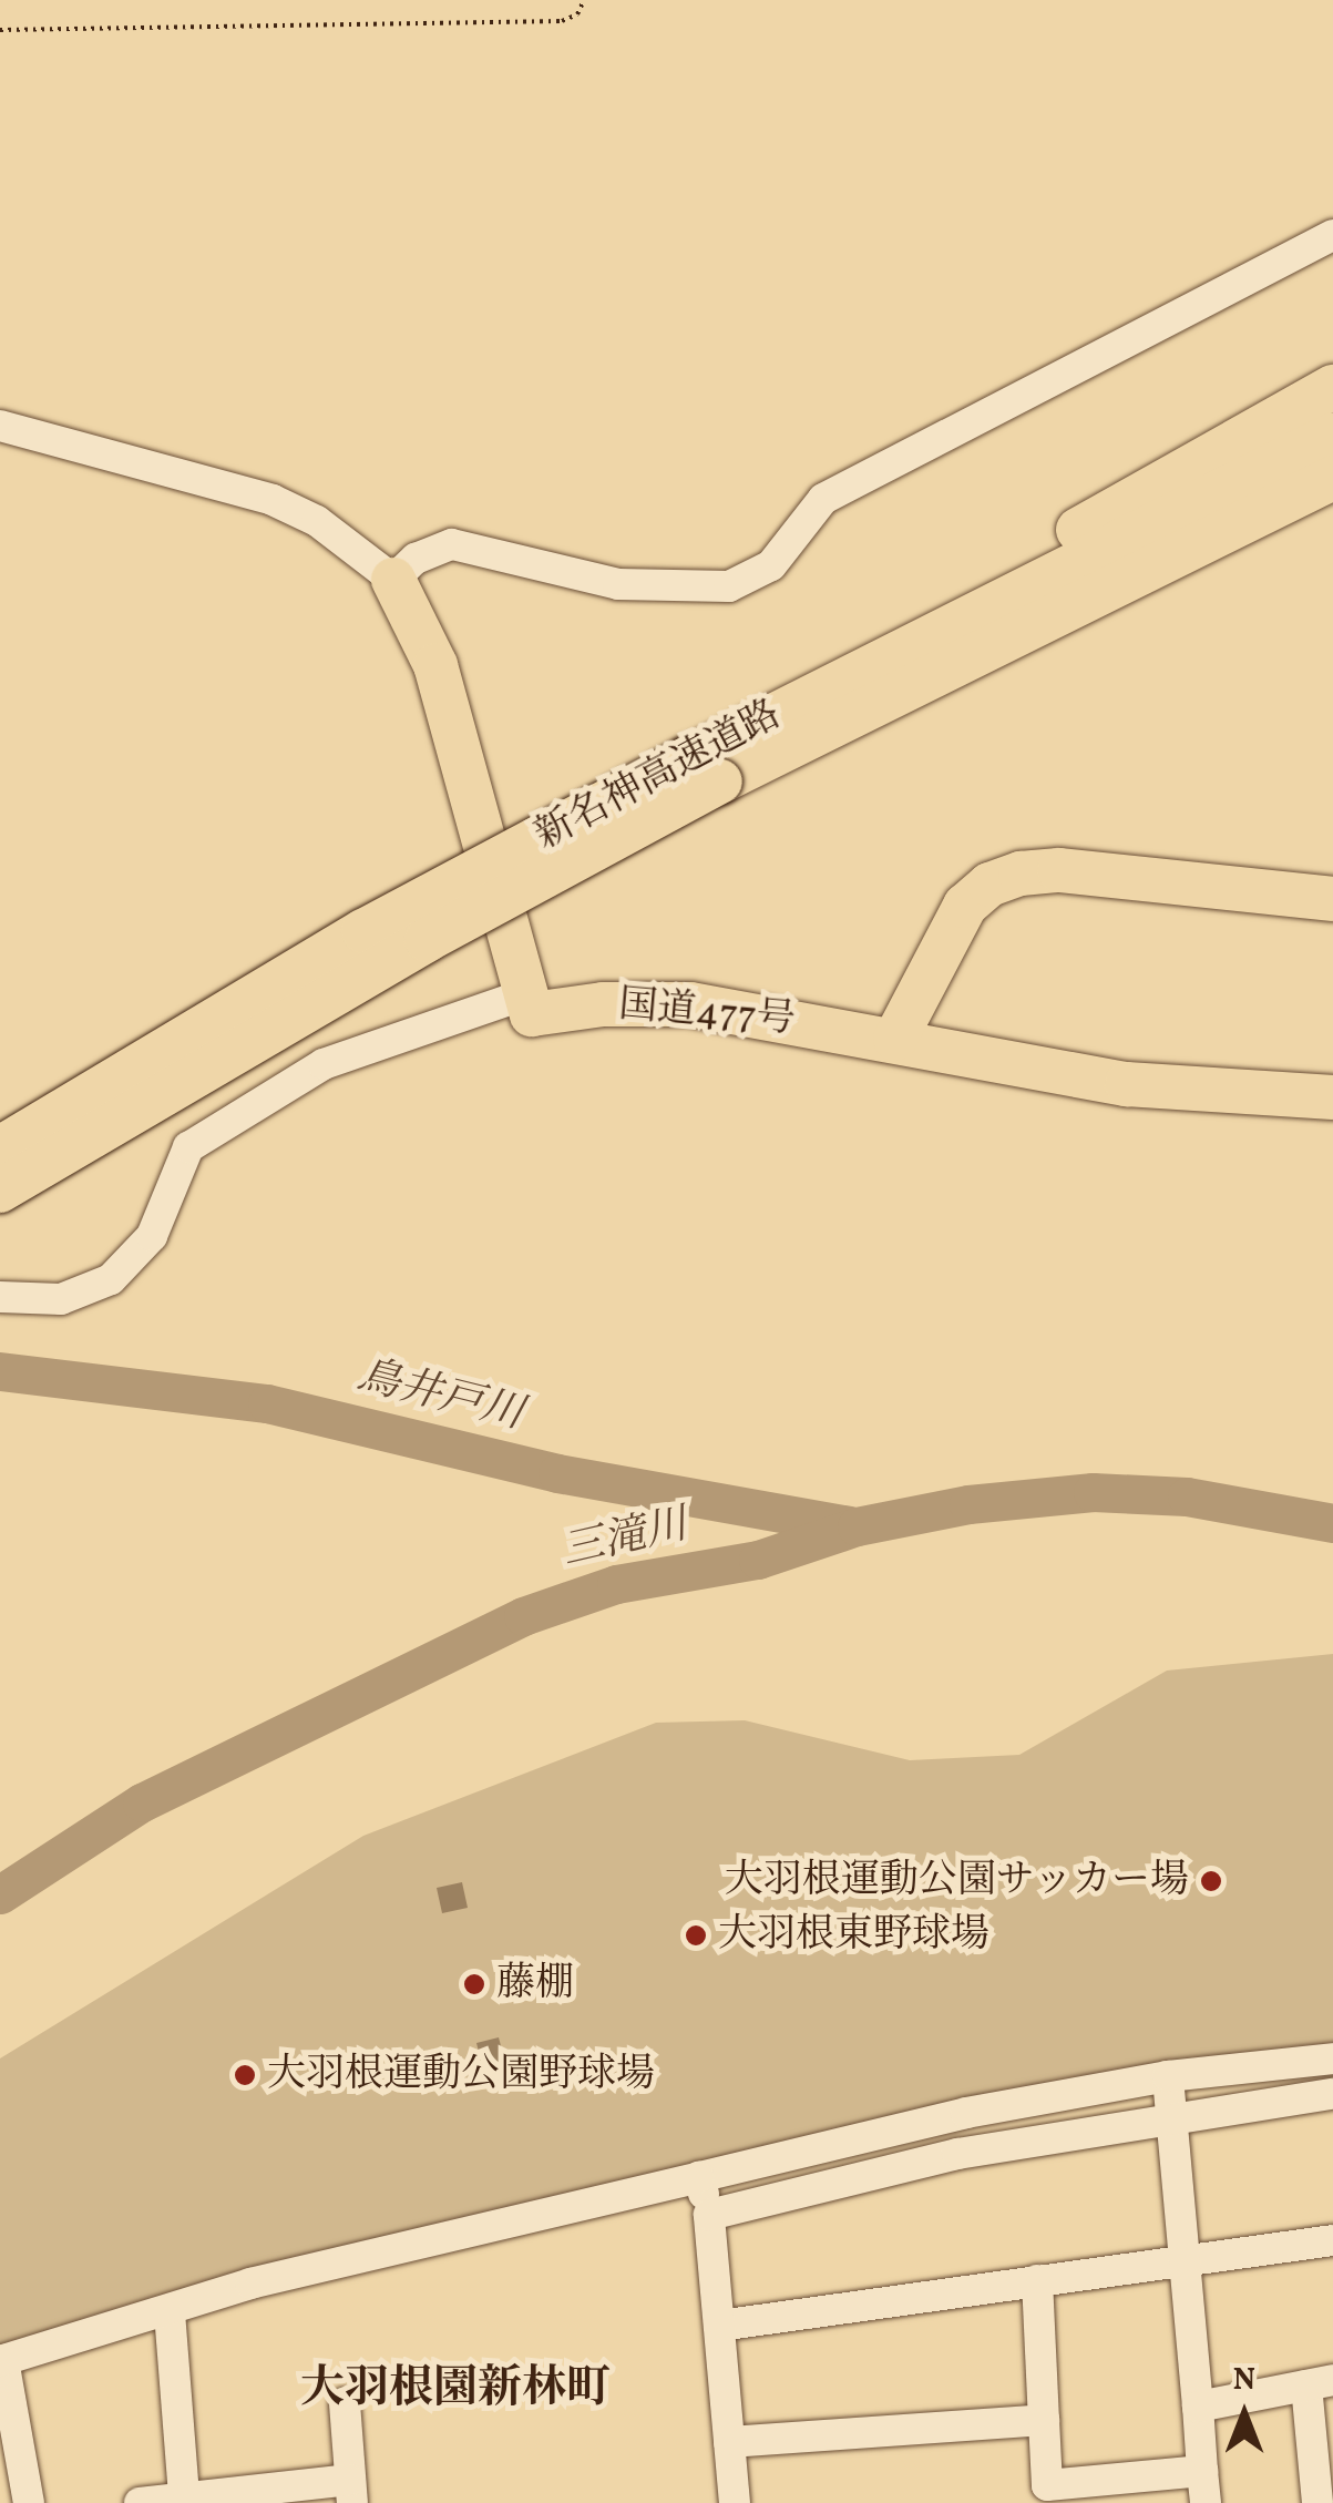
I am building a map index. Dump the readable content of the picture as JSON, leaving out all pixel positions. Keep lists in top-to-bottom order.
{
  "streets": {
    "highway": ["新名神高速道路", "国道477号"]
  },
  "districts": ["大羽根園新林町"],
  "water": ["鳥井戸川", "三滝川"],
  "places": [
    "大羽根運動公園サッカー場",
    "大羽根東野球場",
    "藤棚",
    "大羽根運動公園野球場"
  ],
  "north": "top"
}
